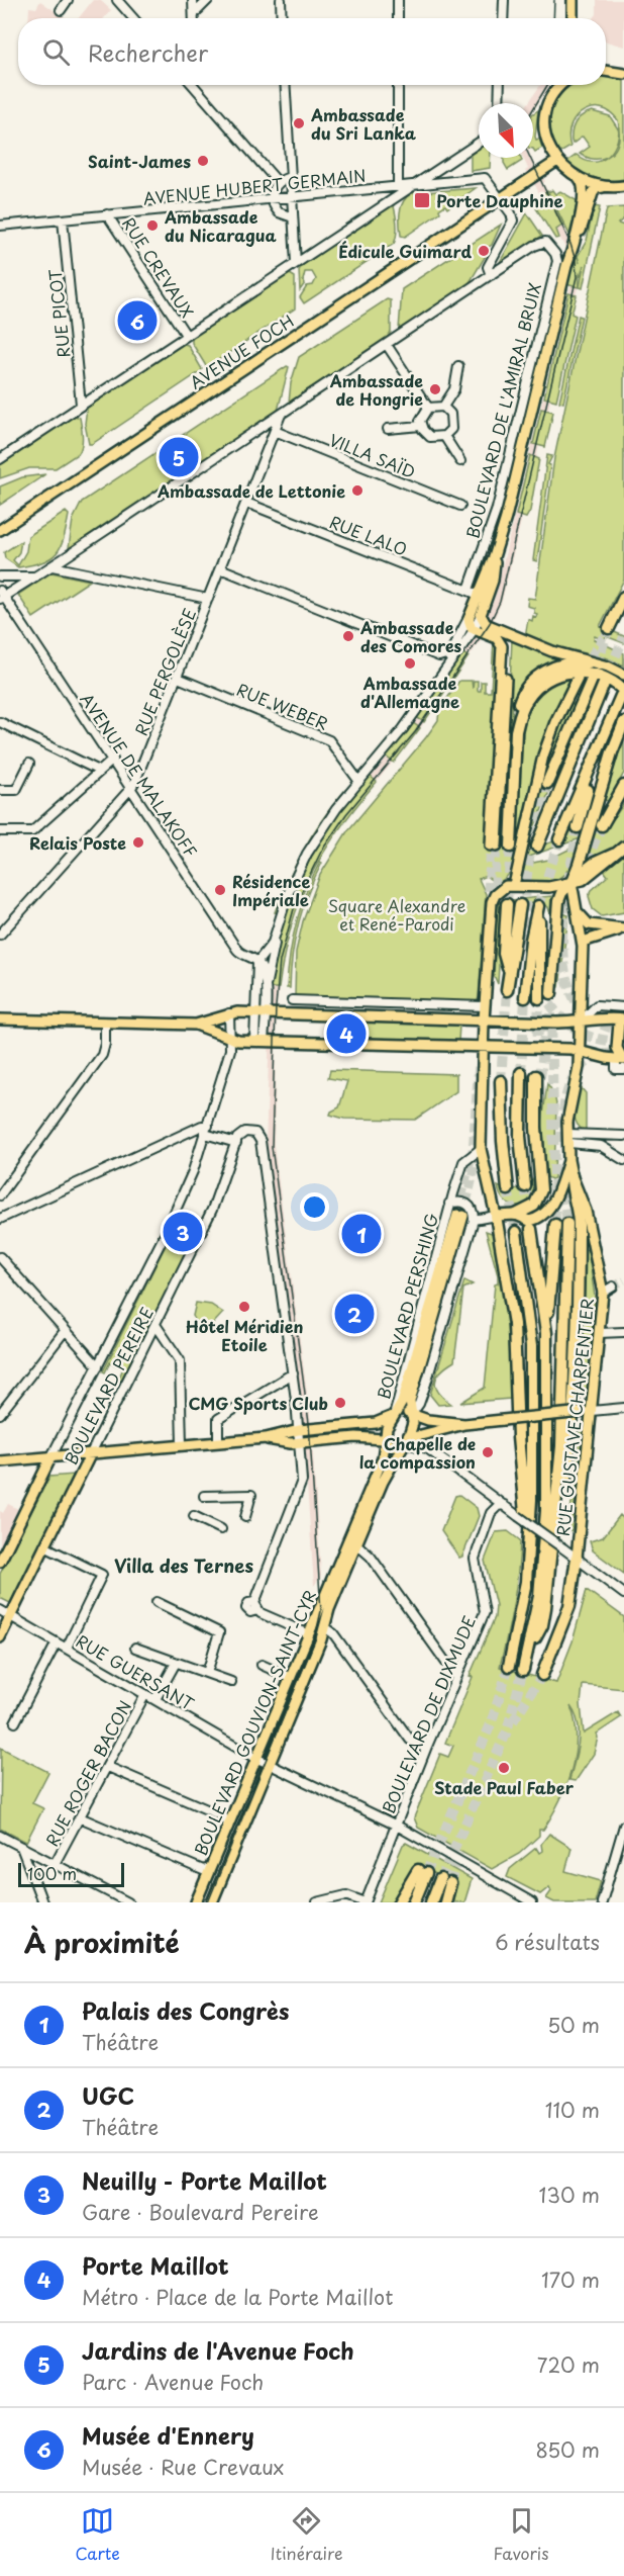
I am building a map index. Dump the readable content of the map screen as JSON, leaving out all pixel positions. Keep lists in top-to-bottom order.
{
  "streets": {
    "main road": [
      "AVENUE FOCH",
      "BOULEVARD DE L'AMIRAL BRUIX",
      "BOULEVARD PERSHING",
      "BOULEVARD PEREIRE",
      "RUE GUSTAVE CHARPENTIER",
      "BOULEVARD GOUVION-SAINT-CYR"
    ],
    "street": [
      "AVENUE HUBERT GERMAIN",
      "RUE CREVAUX",
      "RUE PICOT",
      "VILLA SAÏD",
      "RUE LALO",
      "RUE PERGOLÈSE",
      "RUE WEBER",
      "AVENUE DE MALAKOFF",
      "RUE GUERSANT",
      "BOULEVARD DE DIXMUDE",
      "RUE ROGER BACON"
    ]
  },
  "crossings": [
    ["AVENUE HUBERT GERMAIN", "RUE CREVAUX"],
    ["AVENUE HUBERT GERMAIN", "RUE PICOT"],
    ["AVENUE HUBERT GERMAIN", "AVENUE FOCH"],
    ["BOULEVARD DE L'AMIRAL BRUIX", "RUE LALO"],
    ["BOULEVARD DE L'AMIRAL BRUIX", "RUE WEBER"],
    ["BOULEVARD DE L'AMIRAL BRUIX", "AVENUE DE MALAKOFF"],
    ["VILLA SAÏD", "RUE PERGOLÈSE"],
    ["RUE LALO", "RUE PERGOLÈSE"],
    ["RUE PERGOLÈSE", "RUE WEBER"],
    ["RUE PERGOLÈSE", "AVENUE DE MALAKOFF"],
    ["BOULEVARD PERSHING", "BOULEVARD GOUVION-SAINT-CYR"],
    ["BOULEVARD PEREIRE", "RUE GUERSANT"],
    ["RUE GUERSANT", "BOULEVARD DE DIXMUDE"],
    ["RUE GUERSANT", "BOULEVARD GOUVION-SAINT-CYR"],
    ["RUE GUERSANT", "RUE ROGER BACON"]
  ],
  "districts": ["Villa des Ternes"],
  "parks": ["Square Alexandre et René-Parodi"],
  "places": {
    "other": [
      "Ambassade du Sri Lanka",
      "Saint-James",
      "Ambassade du Nicaragua",
      "Édicule Guimard",
      "Ambassade de Hongrie",
      "Ambassade de Lettonie",
      "Ambassade des Comores",
      "Ambassade d'Allemagne",
      "Relais Poste",
      "Résidence Impériale",
      "Hôtel Méridien Etoile",
      "CMG Sports Club",
      "Chapelle de la compassion",
      "Stade Paul Faber"
    ],
    "transit": ["Porte Dauphine"]
  },
  "scale_bar": "100 m",
  "north": "bottom right",
  "page": {
    "search": "Rechercher",
    "pins": [
      "6",
      "5",
      "4",
      "3",
      "1",
      "2"
    ],
    "scale": "100 m",
    "heading": ["À proximité", "6 résultats"],
    "list": [
      {
        "mark": "1",
        "name": "Palais des Congrès",
        "note": "Théâtre",
        "value": "50 m"
      },
      {
        "mark": "2",
        "name": "UGC",
        "note": "Théâtre",
        "value": "110 m"
      },
      {
        "mark": "3",
        "name": "Neuilly - Porte Maillot",
        "note": "Gare · Boulevard Pereire",
        "value": "130 m"
      },
      {
        "mark": "4",
        "name": "Porte Maillot",
        "note": "Métro · Place de la Porte Maillot",
        "value": "170 m"
      },
      {
        "mark": "5",
        "name": "Jardins de l'Avenue Foch",
        "note": "Parc · Avenue Foch",
        "value": "720 m"
      },
      {
        "mark": "6",
        "name": "Musée d'Ennery",
        "note": "Musée · Rue Crevaux",
        "value": "850 m"
      }
    ],
    "nav": ["Carte", "Itinéraire", "Favoris"]
  }
}
